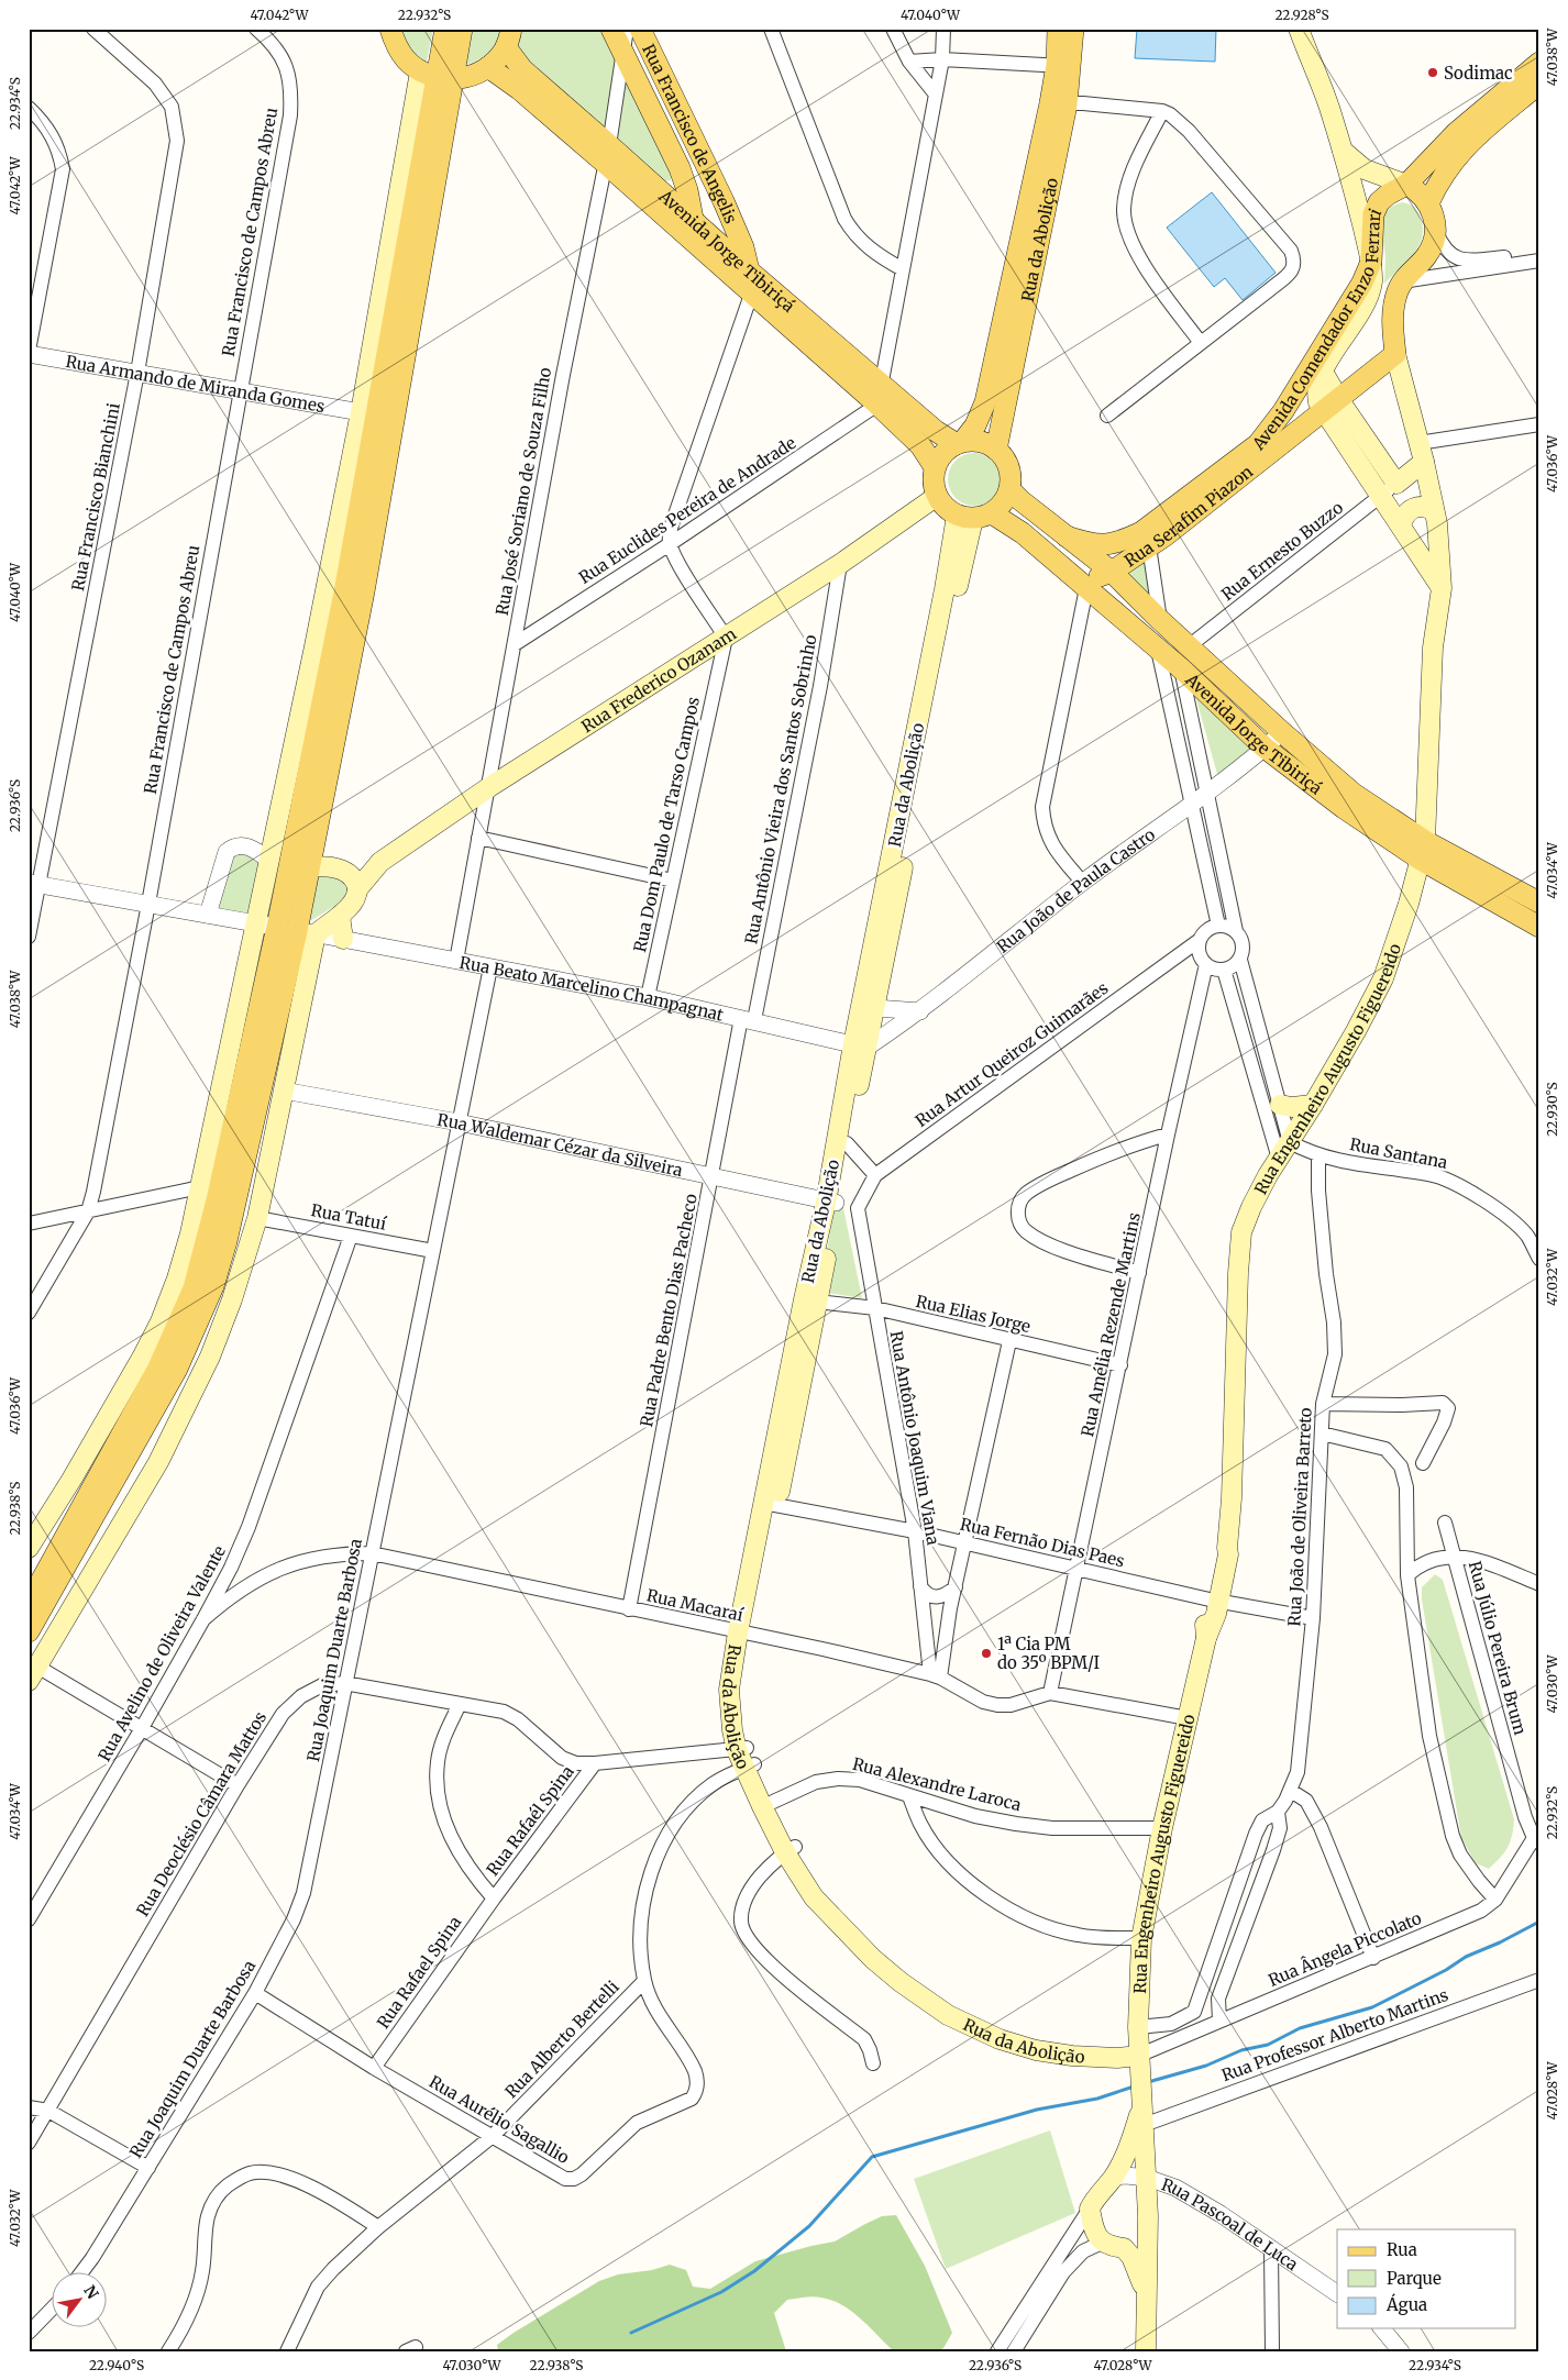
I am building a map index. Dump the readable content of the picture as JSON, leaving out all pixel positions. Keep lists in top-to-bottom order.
{
  "streets": {
    "main road": [
      "Rua Francisco de Angelis",
      "Rua da Abolição",
      "Avenida Jorge Tibiriçá",
      "Avenida Comendador Enzo Ferrari",
      "Rua Serafim Piazon",
      "Rua Frederico Ozanam",
      "Rua Engenheiro Augusto Figuereido"
    ],
    "street": [
      "Rua Francisco de Campos Abreu",
      "Rua Armando de Miranda Gomes",
      "Rua José Soriano de Souza Filho",
      "Rua Francisco Bianchini",
      "Rua Euclides Pereira de Andrade",
      "Rua Ernesto Buzzo",
      "Rua Antônio Vieira dos Santos Sobrinho",
      "Rua Dom Paulo de Tarso Campos",
      "Rua João de Paula Castro",
      "Rua Beato Marcelino Champagnat",
      "Rua Artur Queiroz Guimarães",
      "Rua Waldemar Cézar da Silveira",
      "Rua Santana",
      "Rua Tatuí",
      "Rua Padre Bento Dias Pacheco",
      "Rua Elias Jorge",
      "Rua Amélia Rezende Martins",
      "Rua Antônio Joaquim Viana",
      "Rua João de Oliveira Barreto",
      "Rua Fernão Dias Paes",
      "Rua Macaraí",
      "Rua Júlio Pereira Brum",
      "Rua Joaquim Duarte Barbosa",
      "Rua Avelino de Oliveira Valente",
      "Rua Alexandre Laroca",
      "Rua Deoclésio Câmara Mattos",
      "Rua Rafaél Spina",
      "Rua Ângela Piccolato",
      "Rua Rafael Spina",
      "Rua Professor Alberto Martins",
      "Rua Alberto Bertelli",
      "Rua Aurélio Sagallio",
      "Rua Pascoal de Luca"
    ]
  },
  "crossings": [
    ["Rua Francisco de Angelis", "Avenida Jorge Tibiriçá"],
    ["Rua Francisco de Angelis", "Rua José Soriano de Souza Filho"],
    ["Rua Francisco de Campos Abreu", "Rua Armando de Miranda Gomes"],
    ["Rua Francisco de Campos Abreu", "Rua Beato Marcelino Champagnat"],
    ["Rua da Abolição", "Avenida Jorge Tibiriçá"],
    ["Rua da Abolição", "Rua Frederico Ozanam"],
    ["Rua da Abolição", "Rua João de Paula Castro"],
    ["Rua da Abolição", "Rua Beato Marcelino Champagnat"],
    ["Rua da Abolição", "Rua Engenheiro Augusto Figuereido"],
    ["Rua da Abolição", "Rua Waldemar Cézar da Silveira"],
    ["Rua da Abolição", "Rua Elias Jorge"],
    ["Rua da Abolição", "Rua Fernão Dias Paes"],
    ["Rua da Abolição", "Rua Macaraí"],
    ["Rua da Abolição", "Rua Alexandre Laroca"],
    ["Rua da Abolição", "Rua Ângela Piccolato"],
    ["Avenida Jorge Tibiriçá", "Avenida Comendador Enzo Ferrari"],
    ["Avenida Jorge Tibiriçá", "Rua José Soriano de Souza Filho"],
    ["Avenida Jorge Tibiriçá", "Rua Euclides Pereira de Andrade"],
    ["Avenida Jorge Tibiriçá", "Rua Serafim Piazon"],
    ["Avenida Jorge Tibiriçá", "Rua Ernesto Buzzo"],
    ["Avenida Jorge Tibiriçá", "Rua Frederico Ozanam"],
    ["Avenida Jorge Tibiriçá", "Rua João de Paula Castro"],
    ["Avenida Jorge Tibiriçá", "Rua Engenheiro Augusto Figuereido"],
    ["Rua Armando de Miranda Gomes", "Rua Francisco Bianchini"],
    ["Rua José Soriano de Souza Filho", "Rua Euclides Pereira de Andrade"],
    ["Rua José Soriano de Souza Filho", "Rua Frederico Ozanam"],
    ["Rua José Soriano de Souza Filho", "Rua Beato Marcelino Champagnat"],
    ["Rua Francisco Bianchini", "Rua Beato Marcelino Champagnat"],
    ["Rua Serafim Piazon", "Rua Engenheiro Augusto Figuereido"],
    ["Rua Frederico Ozanam", "Rua Antônio Vieira dos Santos Sobrinho"],
    ["Rua Frederico Ozanam", "Rua Dom Paulo de Tarso Campos"],
    ["Rua Frederico Ozanam", "Rua Beato Marcelino Champagnat"],
    ["Rua Antônio Vieira dos Santos Sobrinho", "Rua Beato Marcelino Champagnat"],
    ["Rua Antônio Vieira dos Santos Sobrinho", "Rua Padre Bento Dias Pacheco"],
    ["Rua Dom Paulo de Tarso Campos", "Rua Beato Marcelino Champagnat"],
    ["Rua João de Paula Castro", "Rua Beato Marcelino Champagnat"],
    ["Rua Beato Marcelino Champagnat", "Rua Padre Bento Dias Pacheco"],
    ["Rua Beato Marcelino Champagnat", "Rua Joaquim Duarte Barbosa"],
    ["Rua Artur Queiroz Guimarães", "Rua Amélia Rezende Martins"],
    ["Rua Artur Queiroz Guimarães", "Rua Antônio Joaquim Viana"],
    ["Rua Engenheiro Augusto Figuereido", "Rua Santana"],
    ["Rua Engenheiro Augusto Figuereido", "Rua Fernão Dias Paes"],
    ["Rua Engenheiro Augusto Figuereido", "Rua Macaraí"],
    ["Rua Engenheiro Augusto Figuereido", "Rua Alexandre Laroca"],
    ["Rua Engenheiro Augusto Figuereido", "Rua Ângela Piccolato"],
    ["Rua Engenheiro Augusto Figuereido", "Rua Professor Alberto Martins"],
    ["Rua Engenheiro Augusto Figuereido", "Rua Pascoal de Luca"],
    ["Rua Waldemar Cézar da Silveira", "Rua Padre Bento Dias Pacheco"],
    ["Rua Waldemar Cézar da Silveira", "Rua Joaquim Duarte Barbosa"],
    ["Rua Santana", "Rua João de Oliveira Barreto"],
    ["Rua Tatuí", "Rua Joaquim Duarte Barbosa"],
    ["Rua Tatuí", "Rua Avelino de Oliveira Valente"],
    ["Rua Padre Bento Dias Pacheco", "Rua Macaraí"],
    ["Rua Elias Jorge", "Rua Amélia Rezende Martins"],
    ["Rua Elias Jorge", "Rua Antônio Joaquim Viana"],
    ["Rua Amélia Rezende Martins", "Rua Fernão Dias Paes"],
    ["Rua Amélia Rezende Martins", "Rua Macaraí"],
    ["Rua Antônio Joaquim Viana", "Rua Fernão Dias Paes"],
    ["Rua Antônio Joaquim Viana", "Rua Macaraí"],
    ["Rua João de Oliveira Barreto", "Rua Fernão Dias Paes"],
    ["Rua João de Oliveira Barreto", "Rua Ângela Piccolato"],
    ["Rua Macaraí", "Rua Joaquim Duarte Barbosa"],
    ["Rua Macaraí", "Rua Avelino de Oliveira Valente"],
    ["Rua Júlio Pereira Brum", "Rua Ângela Piccolato"],
    ["Rua Joaquim Duarte Barbosa", "Rua Deoclésio Câmara Mattos"],
    ["Rua Joaquim Duarte Barbosa", "Rua Aurélio Sagallio"],
    ["Rua Deoclésio Câmara Mattos", "Rua Rafaél Spina"],
    ["Rua Rafaél Spina", "Rua Rafael Spina"],
    ["Rua Rafael Spina", "Rua Aurélio Sagallio"],
    ["Rua Alberto Bertelli", "Rua Aurélio Sagallio"]
  ],
  "places": ["Sodimac", "1ª Cia PM do 35º BPM/I"],
  "legend": ["Rua", "Parque", "Água"],
  "north": "top right",
  "coordinates": [
    "47.042°W",
    "22.932°S",
    "47.040°W",
    "22.928°S",
    "47.038°W",
    "22.934°S",
    "47.036°W",
    "22.936°S",
    "47.034°W",
    "22.930°S",
    "47.032°W",
    "22.938°S",
    "47.030°W",
    "47.028°W",
    "22.940°S"
  ]
}
